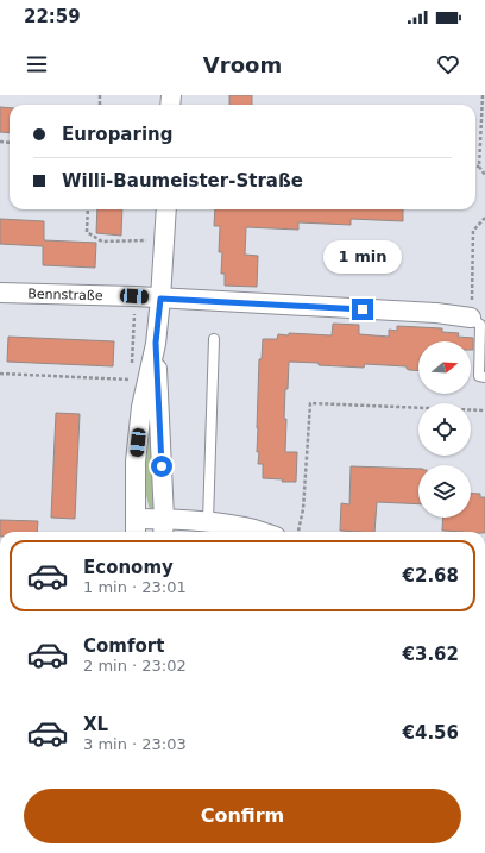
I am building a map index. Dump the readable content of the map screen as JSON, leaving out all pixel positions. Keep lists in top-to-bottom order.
{
  "streets": {
    "street": ["Bennstraße"]
  },
  "north": "right",
  "page": {
    "status": "22:59",
    "header": "Vroom",
    "banner": ["Europaring", "Willi-Baumeister-Straße"],
    "bubble": "1 min",
    "list": [
      {
        "name": "Economy",
        "note": "1 min · 23:01",
        "value": "€2.68"
      },
      {
        "name": "Comfort",
        "note": "2 min · 23:02",
        "value": "€3.62"
      },
      {
        "name": "XL",
        "note": "3 min · 23:03",
        "value": "€4.56"
      }
    ],
    "buttons": "Confirm"
  }
}
